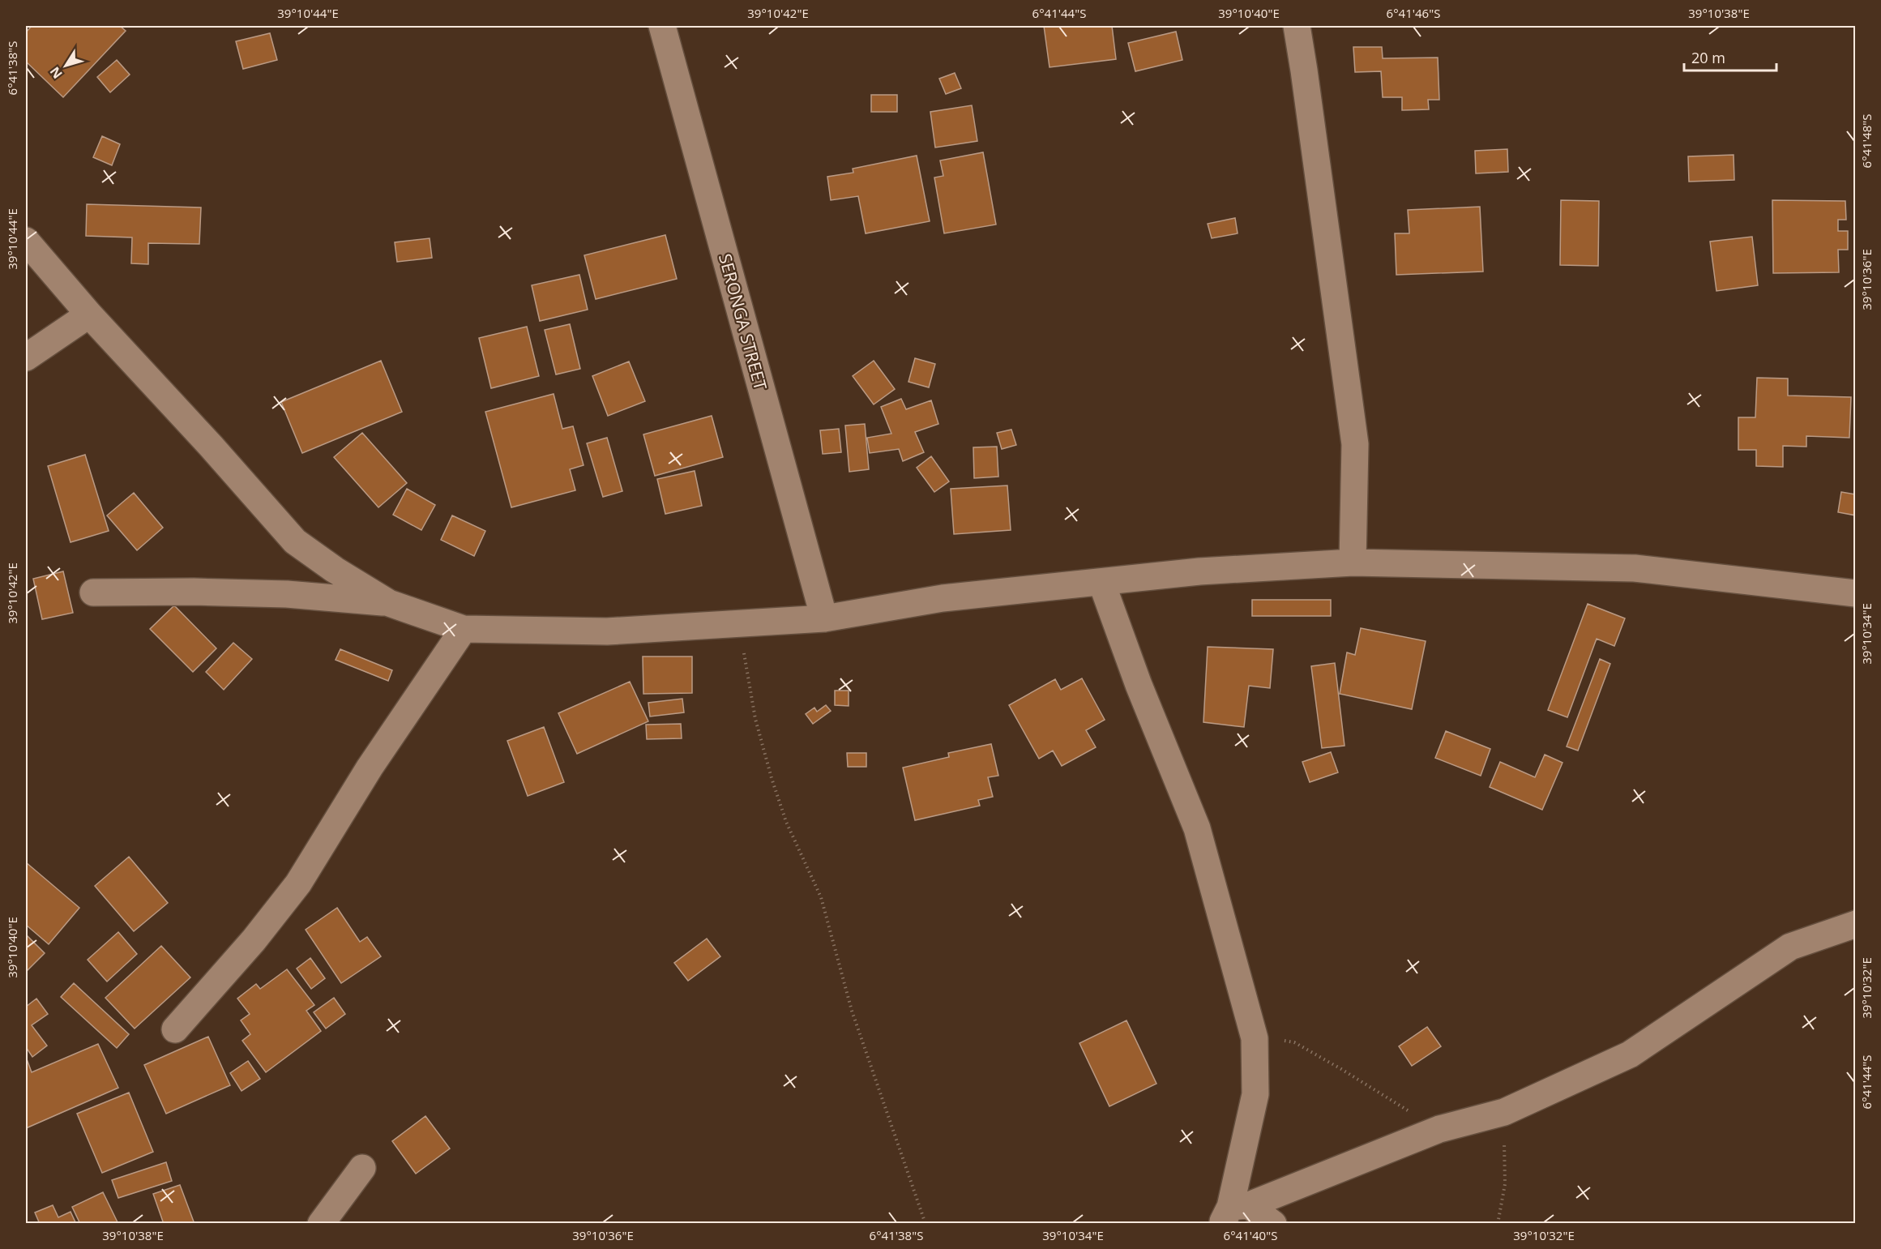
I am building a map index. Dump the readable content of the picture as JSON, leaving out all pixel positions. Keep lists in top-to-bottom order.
{
  "streets": {
    "street": ["SERONGA STREET"]
  },
  "scale_bar": "20 m",
  "north": "bottom left",
  "coordinates": [
    "39°10'44\"E",
    "39°10'42\"E",
    "6°41'44\"S",
    "39°10'40\"E",
    "6°41'46\"S",
    "39°10'38\"E",
    "6°41'38\"S",
    "6°41'48\"S",
    "39°10'36\"E",
    "39°10'34\"E",
    "39°10'32\"E",
    "6°41'40\"S"
  ]
}
